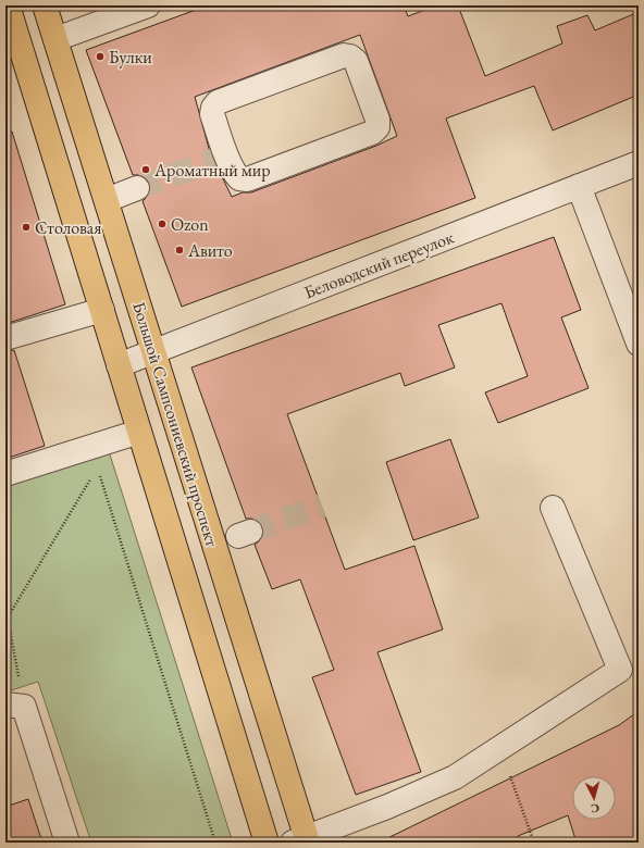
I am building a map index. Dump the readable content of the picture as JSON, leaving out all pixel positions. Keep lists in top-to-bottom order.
{
  "streets": {
    "main road": ["Большой Сампсониевский проспект"],
    "street": ["Беловодский переулок"]
  },
  "crossings": [
    ["Беловодский переулок", "Большой Сампсониевский проспект"]
  ],
  "places": [
    "Булки",
    "Ароматный мир",
    "Ozon",
    "Столовая",
    "Авито"
  ],
  "north": "bottom"
}
